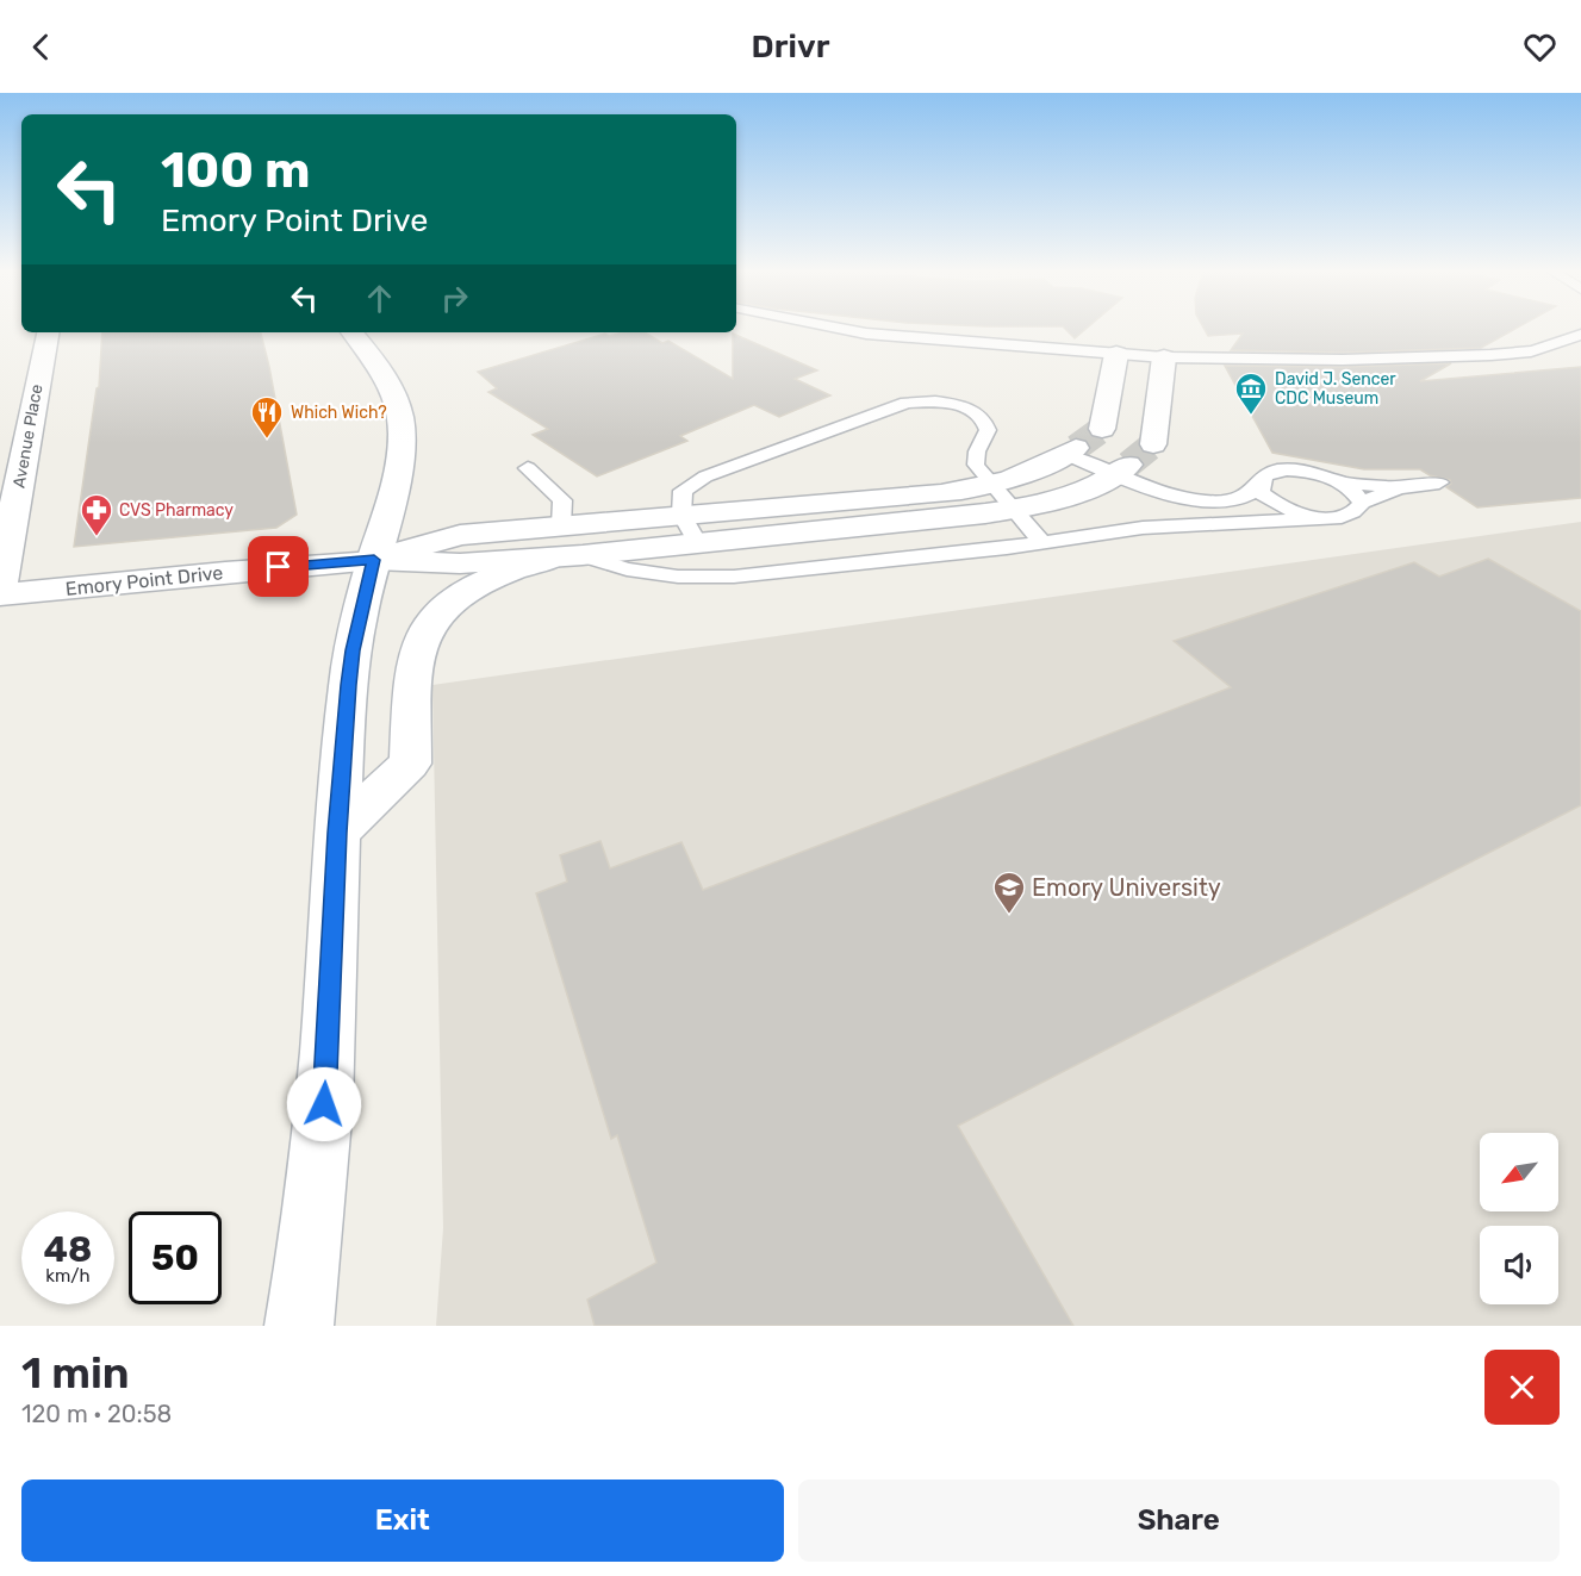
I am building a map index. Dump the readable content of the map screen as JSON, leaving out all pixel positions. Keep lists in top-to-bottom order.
{
  "streets": {
    "street": ["Avenue Place", "Emory Point Drive"]
  },
  "places": {
    "museum": ["David J. Sencer CDC Museum"],
    "restaurant": ["Which Wich?"],
    "pharmacy": ["CVS Pharmacy"],
    "school or university": ["Emory University"]
  },
  "north": "bottom left",
  "page": {
    "header": "Drivr",
    "turn": ["100 m", "Emory Point Drive"],
    "speed": "48 km/h",
    "limit": "50",
    "heading": ["1 min", "120 m · 20:58"],
    "buttons": ["Exit", "Share"]
  }
}
